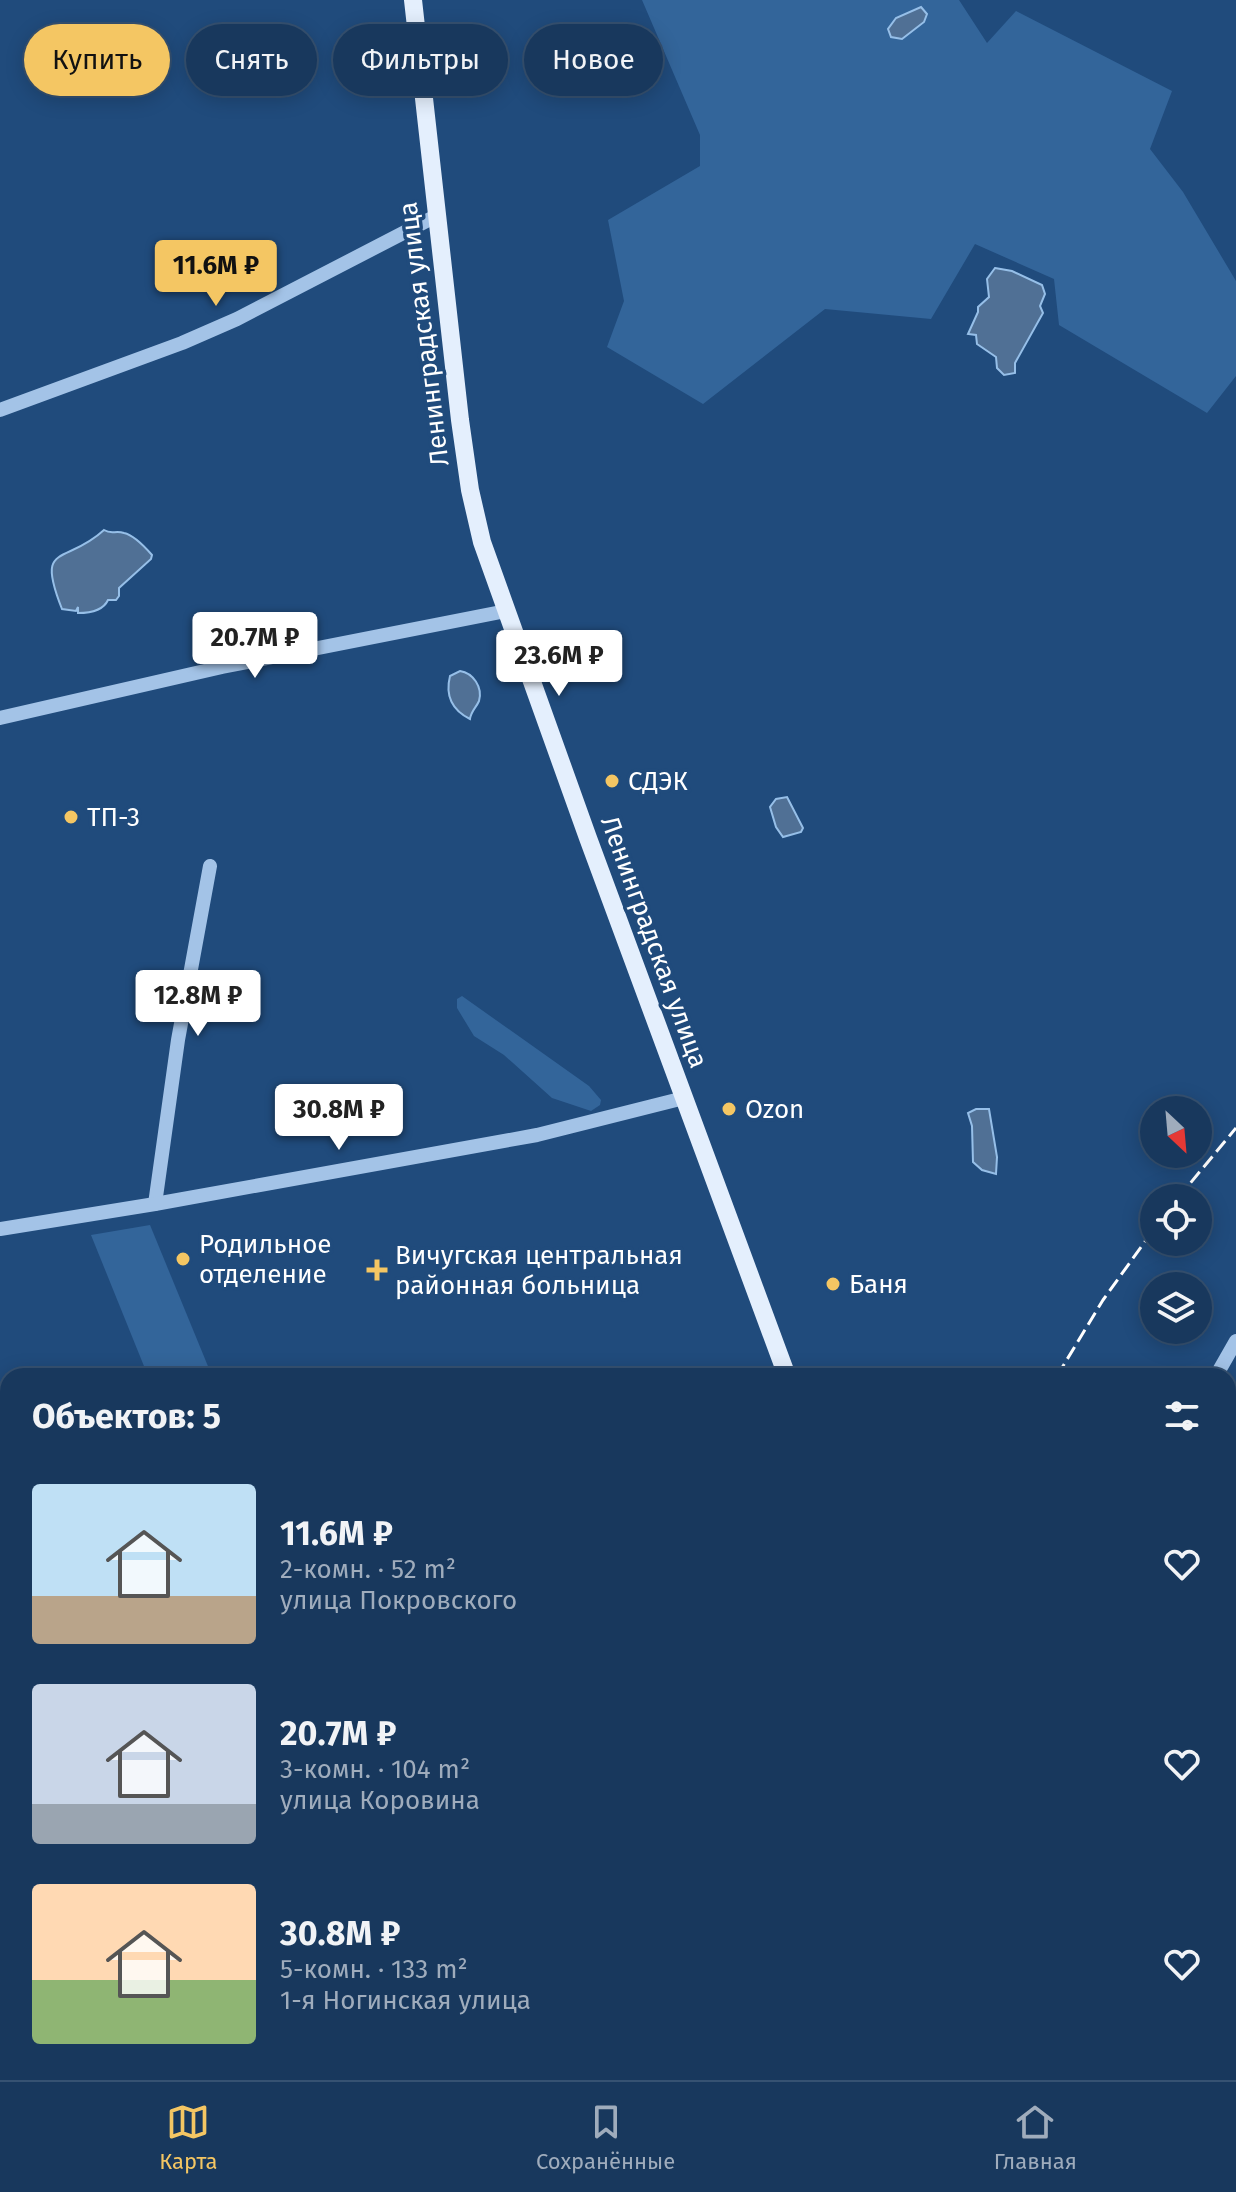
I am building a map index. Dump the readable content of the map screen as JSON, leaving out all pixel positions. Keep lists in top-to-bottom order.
{
  "streets": {
    "main road": ["Ленинградская улица"]
  },
  "places": {
    "other": [
      "СДЭК",
      "ТП-3",
      "Ozon",
      "Родильное отделение",
      "Баня"
    ],
    "health": ["Вичугская центральная районная больница"]
  },
  "north": "bottom right",
  "page": {
    "chip": [
      "Купить",
      "Снять",
      "Фильтры",
      "Новое"
    ],
    "price": [
      "11.6M ₽",
      "20.7M ₽",
      "23.6M ₽",
      "12.8M ₽",
      "30.8M ₽"
    ],
    "heading": "Объектов: 5",
    "list": [
      {
        "name": "11.6M ₽",
        "note": "2-комн. · 52 m² · улица Покровского"
      },
      {
        "name": "20.7M ₽",
        "note": "3-комн. · 104 m² · улица Коровина"
      },
      {
        "name": "30.8M ₽",
        "note": "5-комн. · 133 m² · 1-я Ногинская улица"
      }
    ],
    "tabs": ["Карта", "Сохранённые", "Главная"]
  }
}
